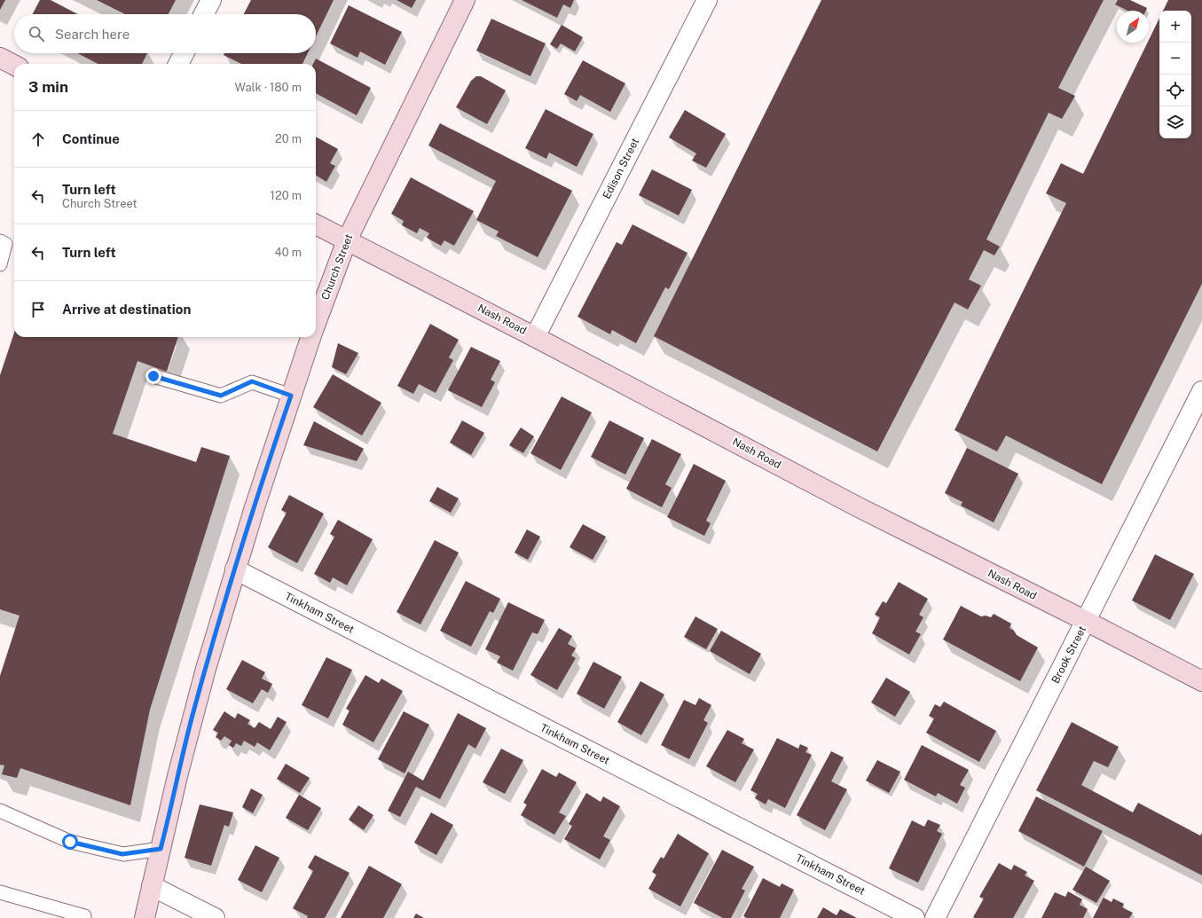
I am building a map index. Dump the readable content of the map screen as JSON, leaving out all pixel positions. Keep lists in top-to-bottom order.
{
  "streets": {
    "main road": ["Church Street", "Nash Road"],
    "street": ["Edison Street", "Tinkham Street", "Brook Street"]
  },
  "crossings": [
    ["Edison Street", "Nash Road"],
    ["Church Street", "Nash Road"],
    ["Church Street", "Tinkham Street"],
    ["Nash Road", "Brook Street"]
  ],
  "north": "top right",
  "page": {
    "map_buttons": ["+", "−"],
    "search": "Search here",
    "heading": ["3 min", "Walk · 180 m"],
    "list": [
      ["Continue", "20 m"],
      ["Turn left", "Church Street", "120 m"],
      ["Turn left", "40 m"],
      "Arrive at destination"
    ]
  }
}
